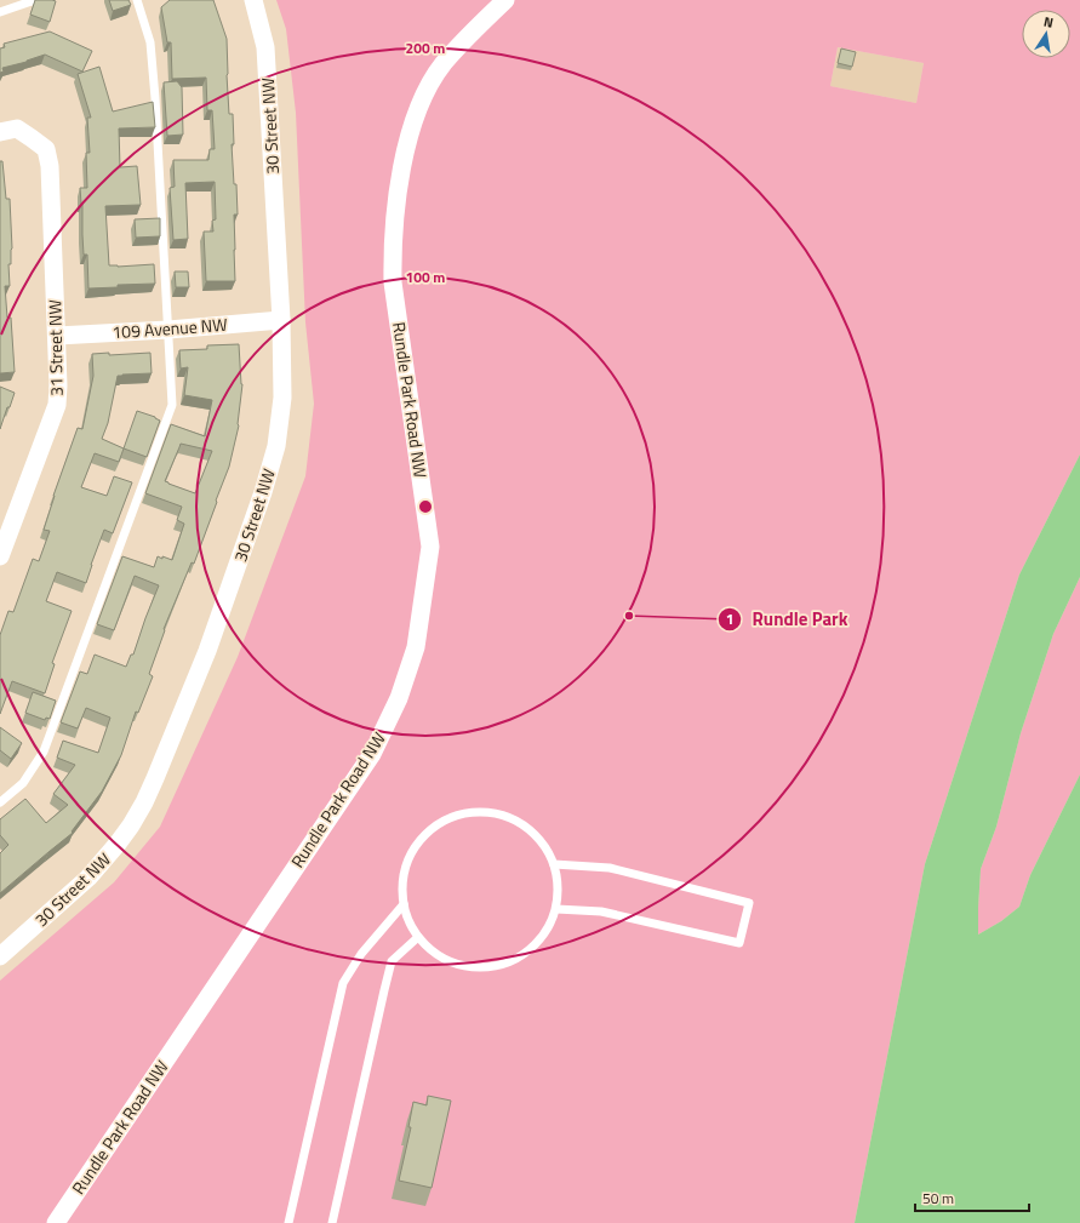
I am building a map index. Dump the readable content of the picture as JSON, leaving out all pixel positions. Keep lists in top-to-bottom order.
{
  "streets": {
    "street": [
      "30 Street NW",
      "109 Avenue NW",
      "31 Street NW",
      "Rundle Park Road NW"
    ]
  },
  "crossings": [
    ["30 Street NW", "109 Avenue NW"],
    ["109 Avenue NW", "31 Street NW"]
  ],
  "places": ["Rundle Park"],
  "scale_bar": "50 m",
  "north": "top",
  "rings": ["200 m", "100 m"]
}
